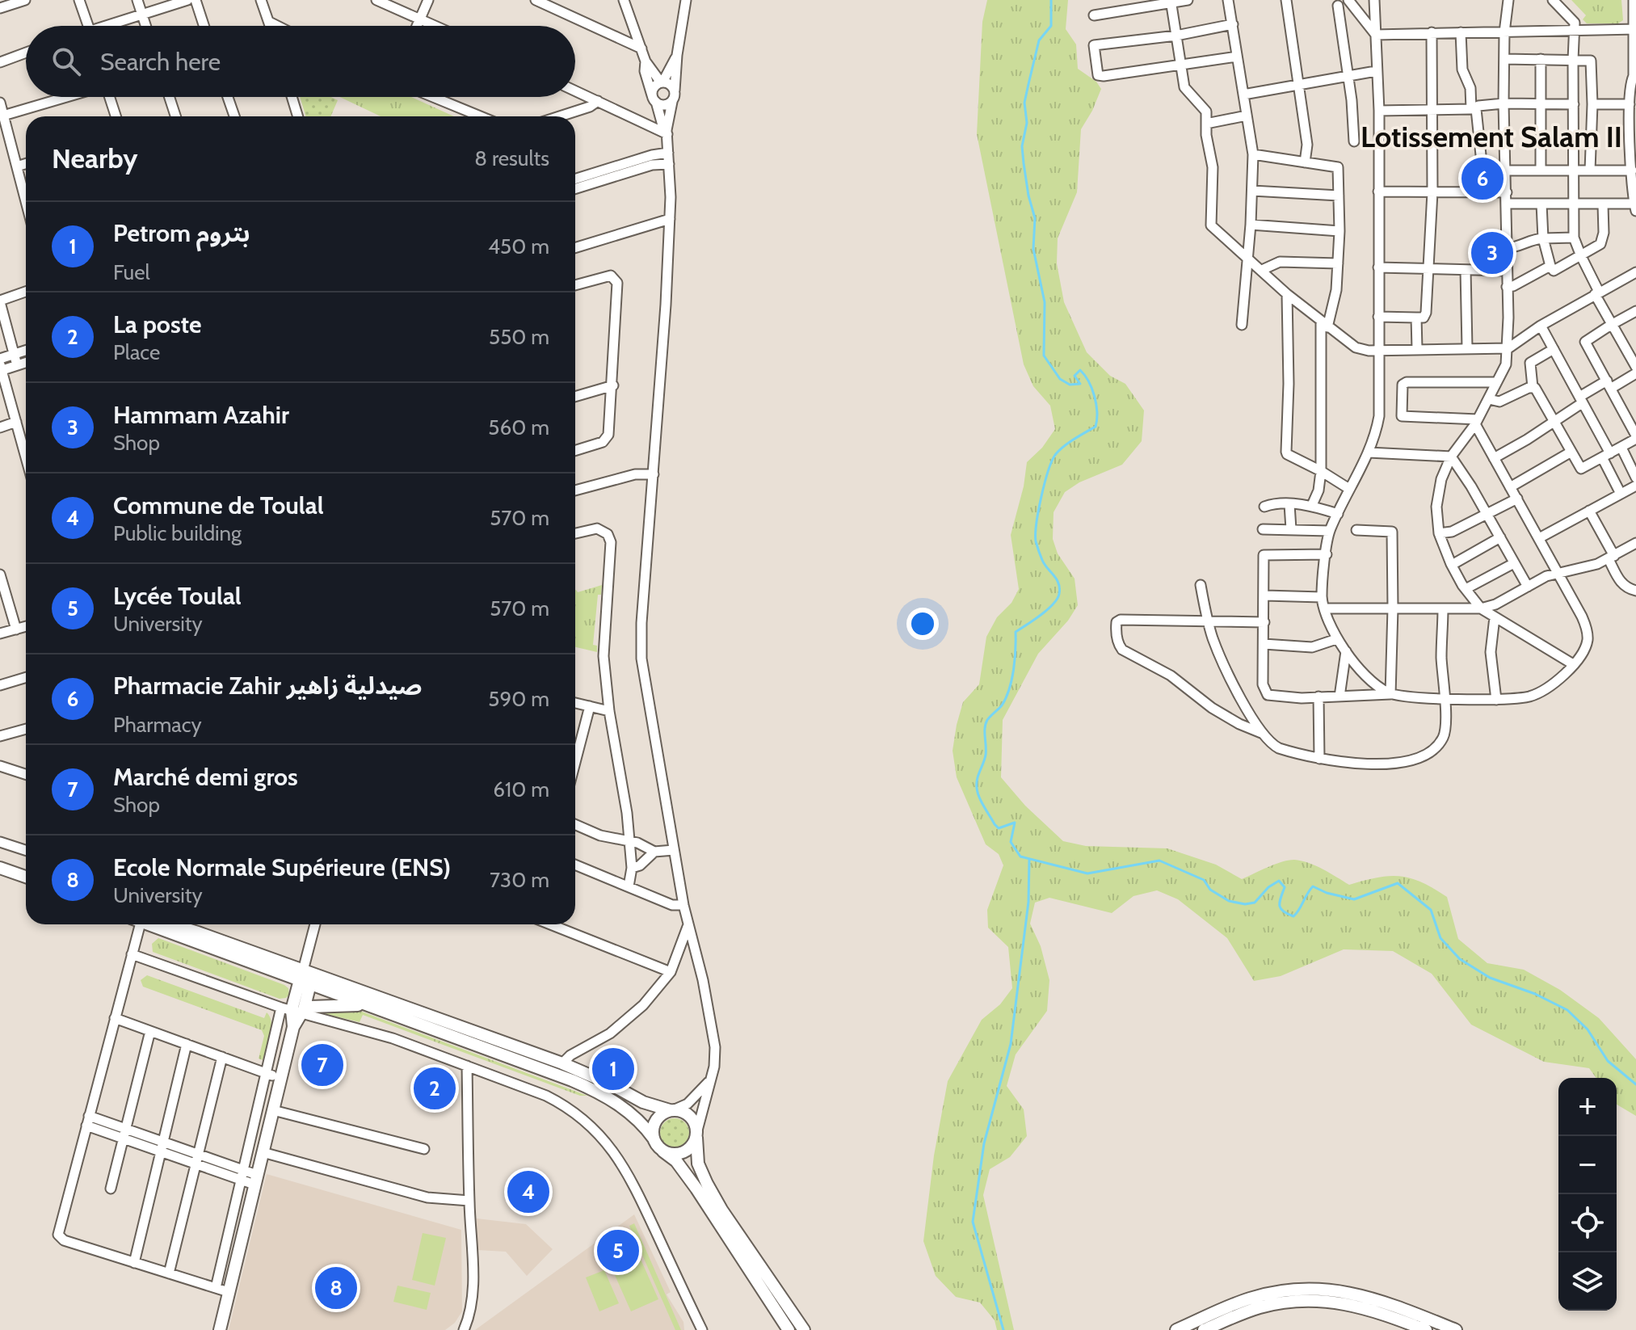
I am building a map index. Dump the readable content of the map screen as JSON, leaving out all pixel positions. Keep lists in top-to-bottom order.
{
  "districts": ["Lotissement Salam II"],
  "page": {
    "search": "Search here",
    "heading": ["Nearby", "8 results"],
    "pins": [
      "6",
      "3",
      "7",
      "1",
      "2",
      "4",
      "5",
      "8"
    ],
    "list": [
      {
        "mark": "1",
        "name": "Petrom بتروم",
        "note": "Fuel",
        "value": "450 m"
      },
      {
        "mark": "2",
        "name": "La poste",
        "note": "Place",
        "value": "550 m"
      },
      {
        "mark": "3",
        "name": "Hammam Azahir",
        "note": "Shop",
        "value": "560 m"
      },
      {
        "mark": "4",
        "name": "Commune de Toulal",
        "note": "Public building",
        "value": "570 m"
      },
      {
        "mark": "5",
        "name": "Lycée Toulal",
        "note": "University",
        "value": "570 m"
      },
      {
        "mark": "6",
        "name": "Pharmacie Zahir صيدلية زاهير",
        "note": "Pharmacy",
        "value": "590 m"
      },
      {
        "mark": "7",
        "name": "Marché demi gros",
        "note": "Shop",
        "value": "610 m"
      },
      {
        "mark": "8",
        "name": "Ecole Normale Supérieure (ENS)",
        "note": "University",
        "value": "730 m"
      }
    ],
    "map_buttons": ["+", "−"]
  }
}
